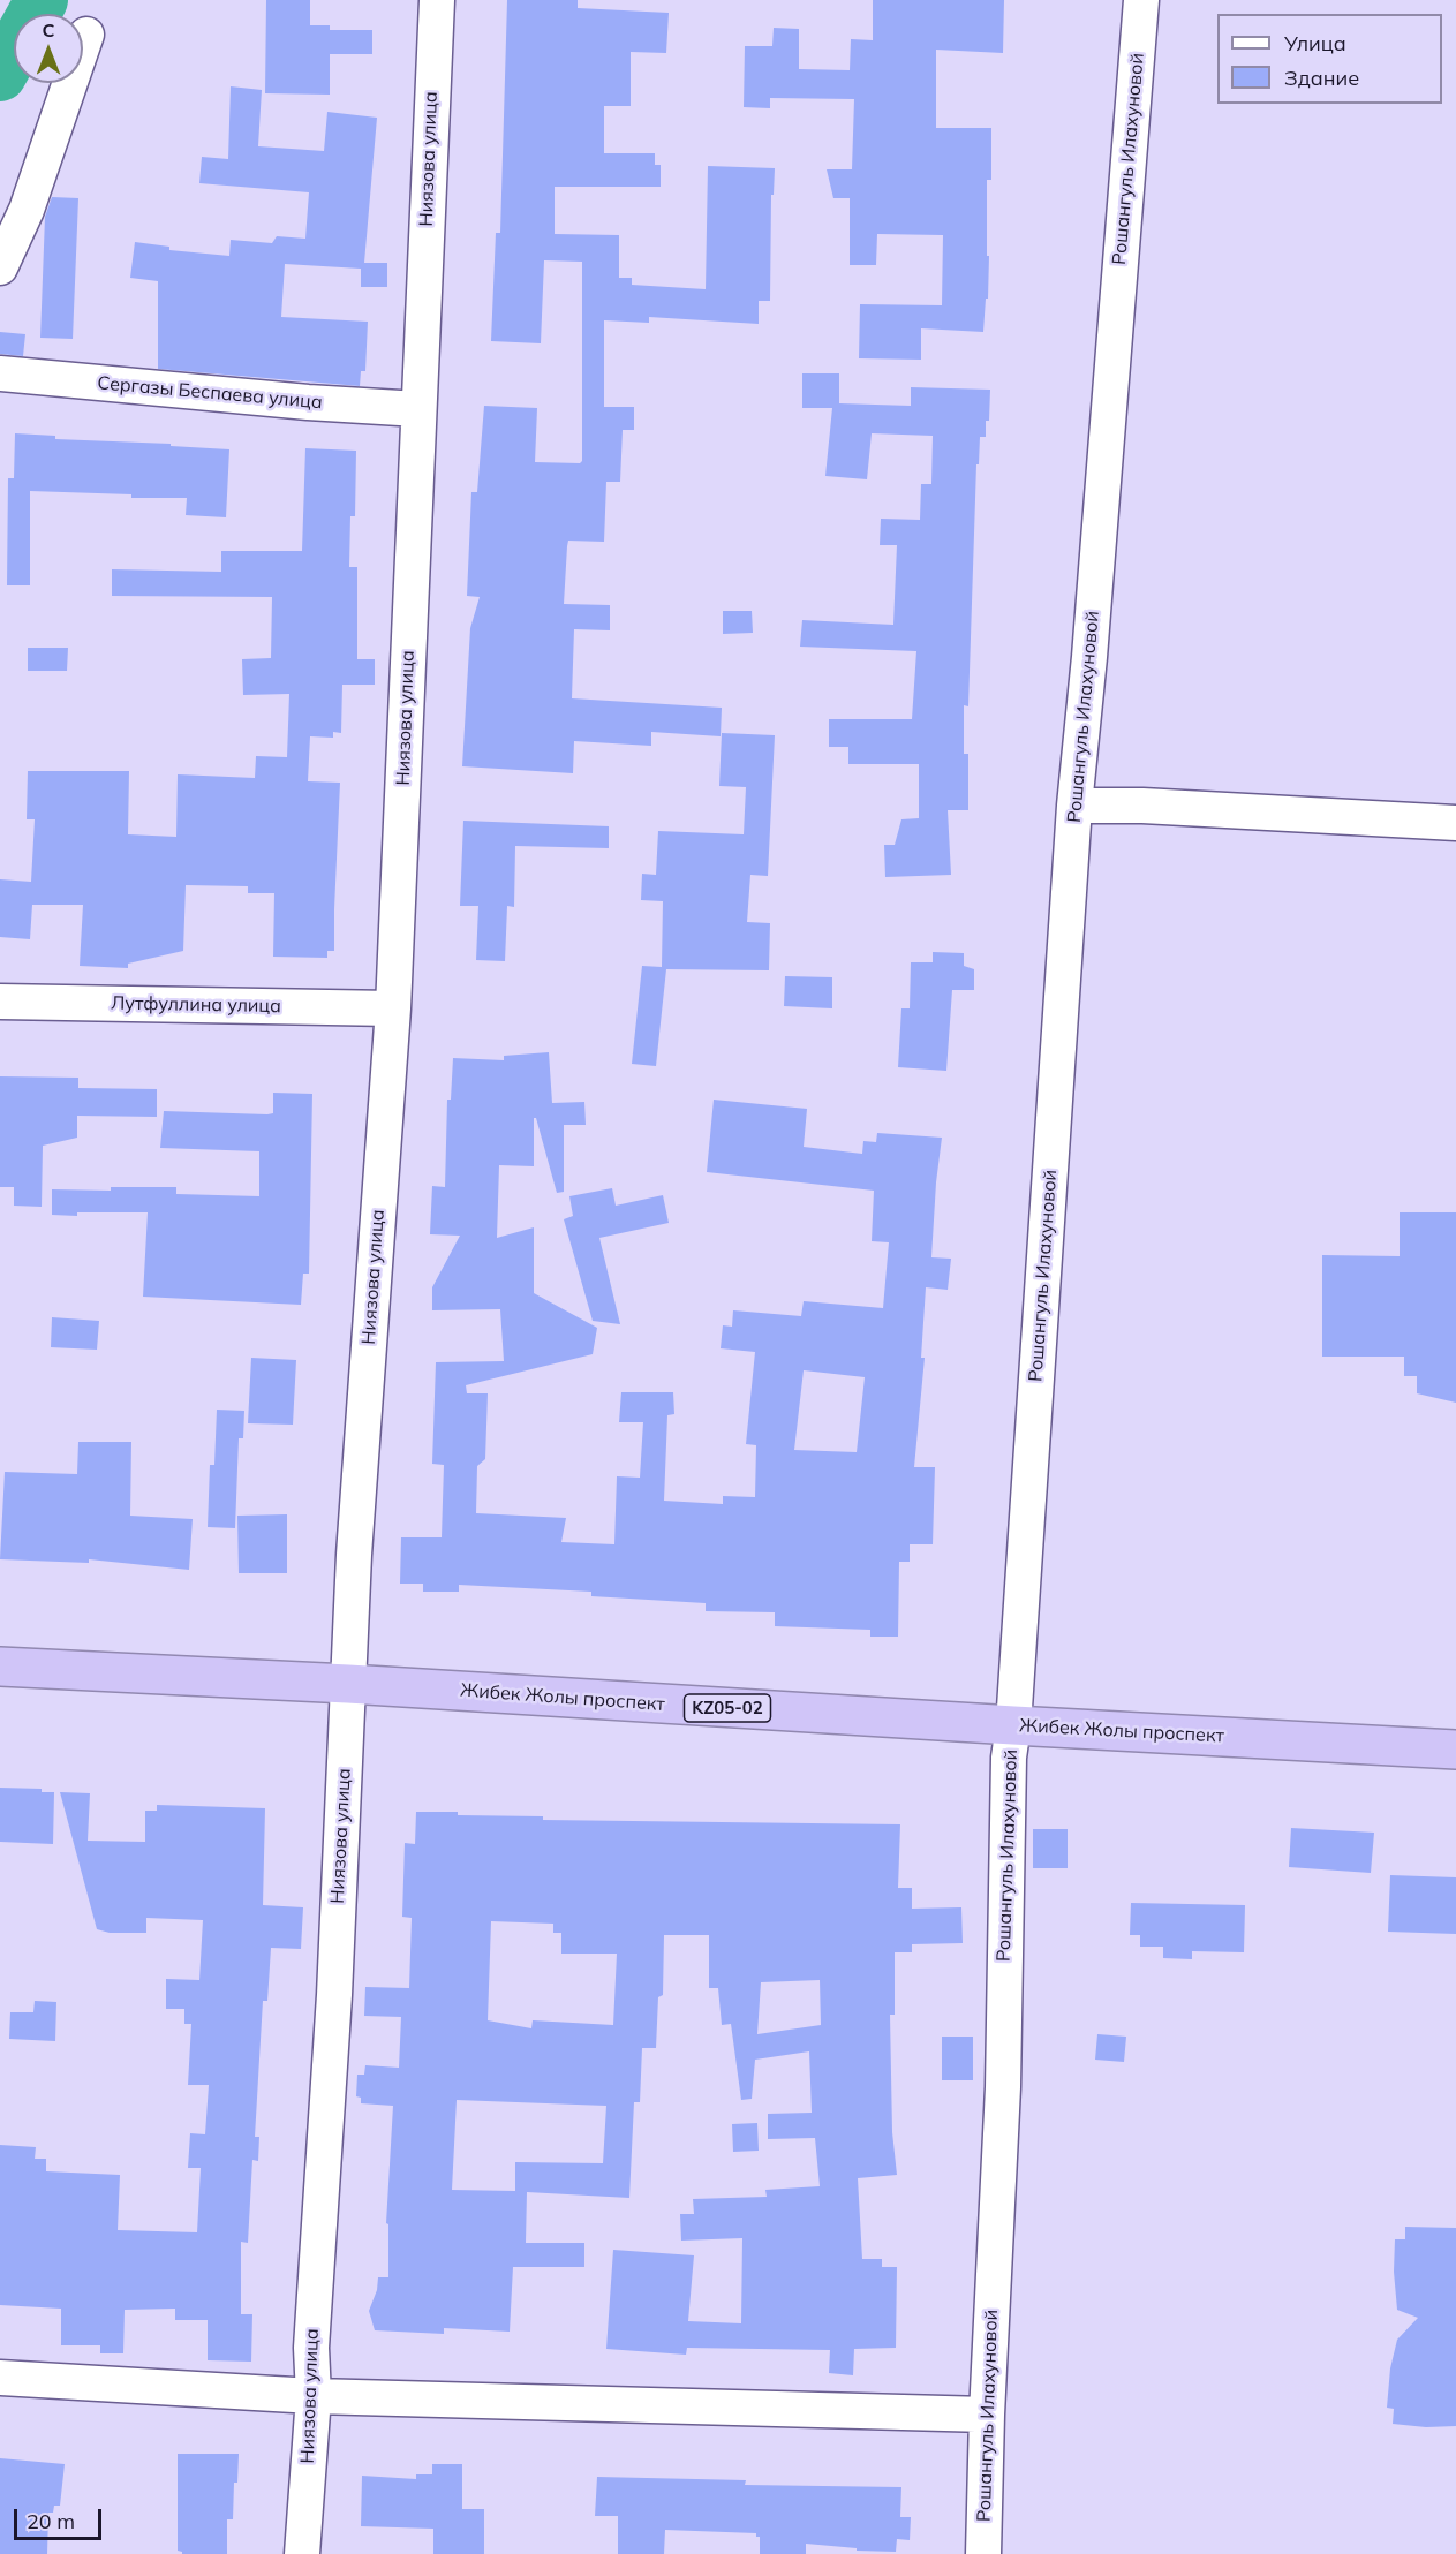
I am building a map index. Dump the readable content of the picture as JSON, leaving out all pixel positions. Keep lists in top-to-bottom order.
{
  "streets": {
    "highway": ["Жибек Жолы проспект", "KZ05-02"],
    "street": [
      "Ниязова улица",
      "Рошангуль Илахуновой",
      "Сергазы Беспаева улица",
      "Лутфуллина улица"
    ]
  },
  "crossings": [
    ["Ниязова улица", "Сергазы Беспаева улица"],
    ["Ниязова улица", "Лутфуллина улица"],
    ["Ниязова улица", "Жибек Жолы проспект"],
    ["Рошангуль Илахуновой", "Жибек Жолы проспект"]
  ],
  "legend": ["Улица", "Здание"],
  "scale_bar": "20 m",
  "north": "top"
}
